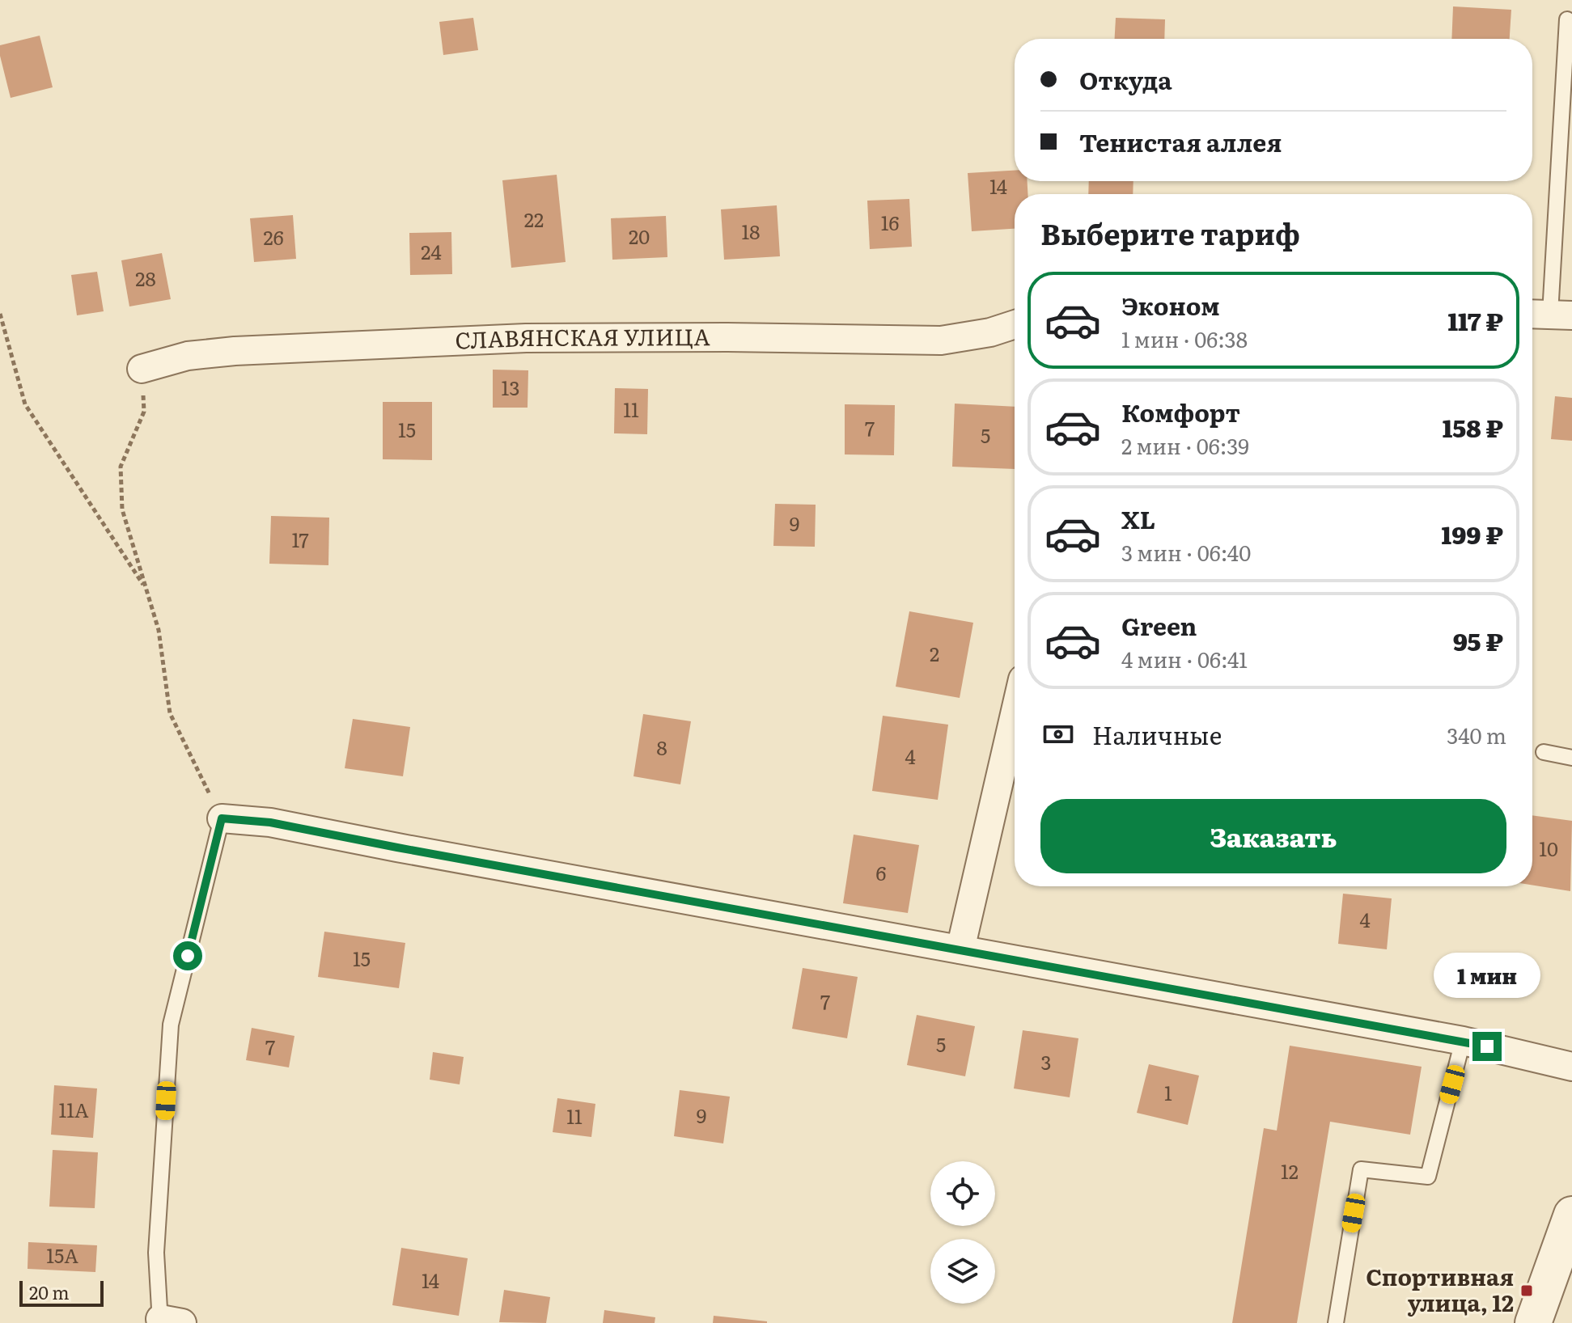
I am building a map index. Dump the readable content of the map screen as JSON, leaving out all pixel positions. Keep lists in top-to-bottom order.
{
  "streets": {
    "street": ["СЛАВЯНСКАЯ УЛИЦА"]
  },
  "places": {
    "transit": ["Спортивная улица, 12"]
  },
  "house_numbers": [
    "14",
    "22",
    "16",
    "18",
    "20",
    "26",
    "24",
    "28",
    "13",
    "11",
    "7",
    "15",
    "5",
    "9",
    "17",
    "2",
    "8",
    "4",
    "10",
    "6",
    "4",
    "15",
    "7",
    "5",
    "7",
    "3",
    "1",
    "11А",
    "9",
    "11",
    "12",
    "15А",
    "14"
  ],
  "scale_bar": "20 m",
  "page": {
    "banner": ["Откуда", "Тенистая аллея"],
    "heading": "Выберите тариф",
    "list": [
      {
        "name": "Эконом",
        "note": "1 мин · 06:38",
        "value": "117 ₽"
      },
      {
        "name": "Комфорт",
        "note": "2 мин · 06:39",
        "value": "158 ₽"
      },
      {
        "name": "XL",
        "note": "3 мин · 06:40",
        "value": "199 ₽"
      },
      {
        "name": "Green",
        "note": "4 мин · 06:41",
        "value": "95 ₽"
      }
    ],
    "pay": ["Наличные", "340 m"],
    "buttons": "Заказать",
    "bubble": "1 мин",
    "scale": "20 m"
  }
}
